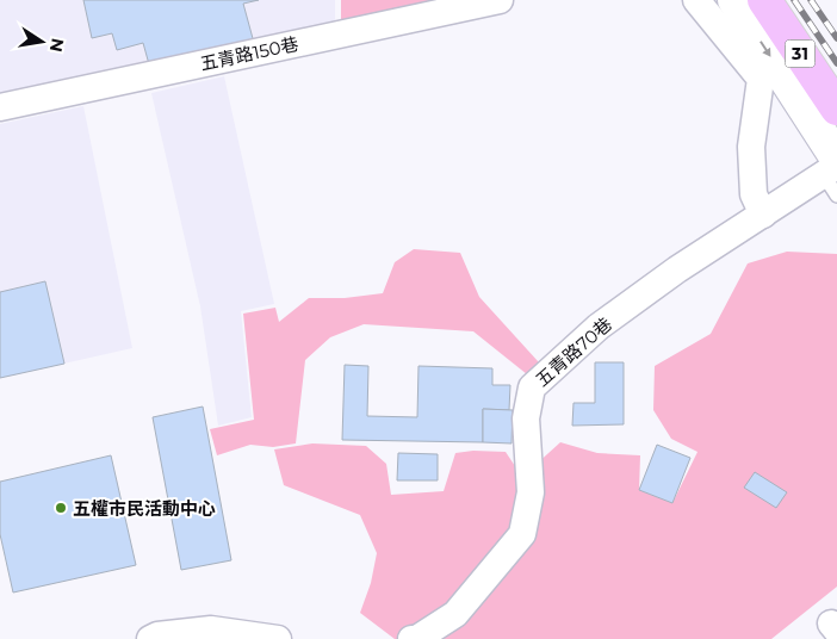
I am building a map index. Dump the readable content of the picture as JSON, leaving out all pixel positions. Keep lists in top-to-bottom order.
{
  "streets": {
    "main road": ["31"],
    "street": ["五青路150巷", "五青路70巷"]
  },
  "places": ["五權市民活動中心"],
  "north": "right"
}
